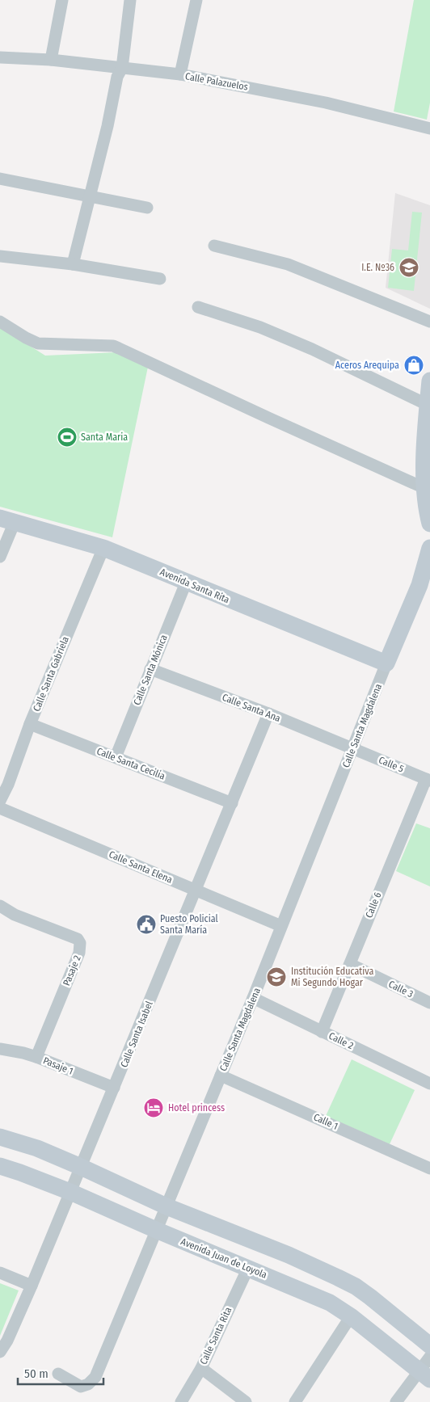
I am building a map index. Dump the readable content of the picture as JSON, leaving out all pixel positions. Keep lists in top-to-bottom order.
{
  "streets": {
    "street": [
      "Calle Palazuelos",
      "Avenida Santa Rita",
      "Calle Santa Mónica",
      "Calle Santa Gabriela",
      "Calle Santa Ana",
      "Calle Santa Magdalena",
      "Calle Santa Cecilia",
      "Calle 5",
      "Calle Santa Elena",
      "Calle 6",
      "Pasaje 2",
      "Calle 3",
      "Calle Santa Isabel",
      "Calle 2",
      "Pasaje 1",
      "Calle 1",
      "Avenida Juan de Loyola",
      "Calle Santa Rita"
    ]
  },
  "crossings": [
    ["Avenida Santa Rita", "Calle Santa Mónica"],
    ["Avenida Santa Rita", "Calle Santa Gabriela"],
    ["Avenida Santa Rita", "Calle Santa Magdalena"],
    ["Calle Santa Mónica", "Calle Santa Ana"],
    ["Calle Santa Mónica", "Calle Santa Cecilia"],
    ["Calle Santa Gabriela", "Calle Santa Cecilia"],
    ["Calle Santa Ana", "Calle Santa Magdalena"],
    ["Calle Santa Ana", "Calle 5"],
    ["Calle Santa Ana", "Calle Santa Isabel"],
    ["Calle Santa Magdalena", "Calle 5"],
    ["Calle Santa Magdalena", "Calle Santa Elena"],
    ["Calle Santa Magdalena", "Calle 2"],
    ["Calle Santa Magdalena", "Calle 1"],
    ["Calle Santa Magdalena", "Avenida Juan de Loyola"],
    ["Calle Santa Cecilia", "Calle Santa Isabel"],
    ["Calle 5", "Calle 6"],
    ["Calle Santa Elena", "Calle Santa Isabel"],
    ["Calle 6", "Calle 3"],
    ["Calle 6", "Calle 2"],
    ["Pasaje 2", "Pasaje 1"],
    ["Calle Santa Isabel", "Pasaje 1"],
    ["Calle Santa Isabel", "Avenida Juan de Loyola"],
    ["Avenida Juan de Loyola", "Calle Santa Rita"]
  ],
  "places": {
    "school or university": ["I.E. Nº36", "Institución Educativa Mi Segundo Hogar"],
    "shop": ["Aceros Arequipa"],
    "sports": ["Santa Maria"],
    "public building": ["Puesto Policial Santa María"],
    "hotel": ["Hotel princess"]
  },
  "scale_bar": "50 m"
}
